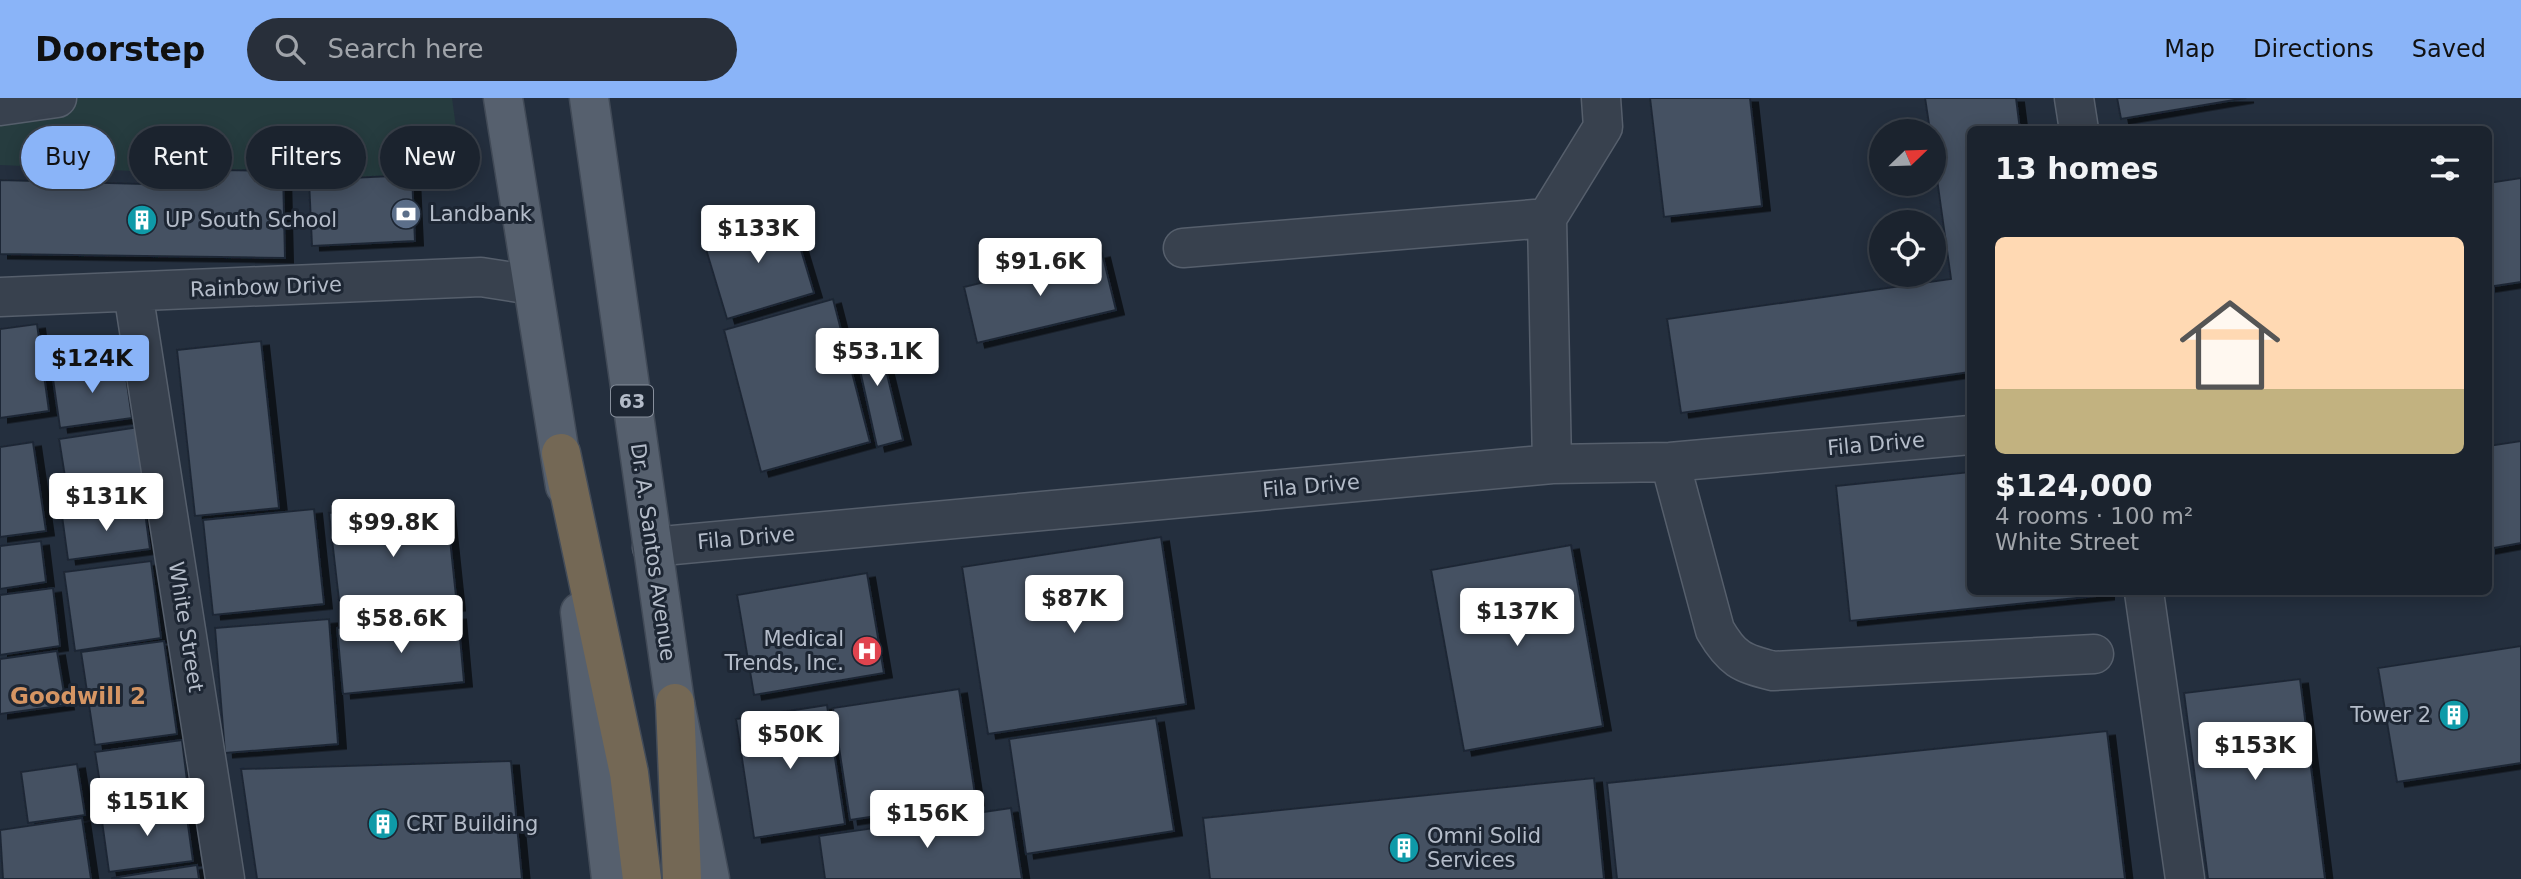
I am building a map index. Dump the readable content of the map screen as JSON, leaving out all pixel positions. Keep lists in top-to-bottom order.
{
  "streets": {
    "main road": ["63", "Dr. A. Santos Avenue"],
    "street": ["Rainbow Drive", "Fila Drive", "White Street"]
  },
  "crossings": [
    ["Rainbow Drive", "White Street"],
    ["Fila Drive", "Dr. A. Santos Avenue"]
  ],
  "districts": ["Goodwill 2"],
  "places": {
    "bank": ["Landbank"],
    "building": [
      "UP South School",
      "Tower 2",
      "CRT Building",
      "Omni Solid Services"
    ],
    "hospital": ["Medical Trends, Inc."]
  },
  "north": "top right",
  "page": {
    "header": "Doorstep",
    "search": "Search here",
    "nav": ["Map", "Directions", "Saved"],
    "chip": [
      "Buy",
      "Rent",
      "Filters",
      "New"
    ],
    "heading": "13 homes",
    "price": [
      "$133K",
      "$91.6K",
      "$53.1K",
      "$124K",
      "$131K",
      "$99.8K",
      "$87K",
      "$137K",
      "$58.6K",
      "$50K",
      "$153K",
      "$151K",
      "$156K"
    ],
    "list": [
      {
        "name": "$124,000",
        "note": "4 rooms · 100 m² · White Street"
      }
    ]
  }
}
